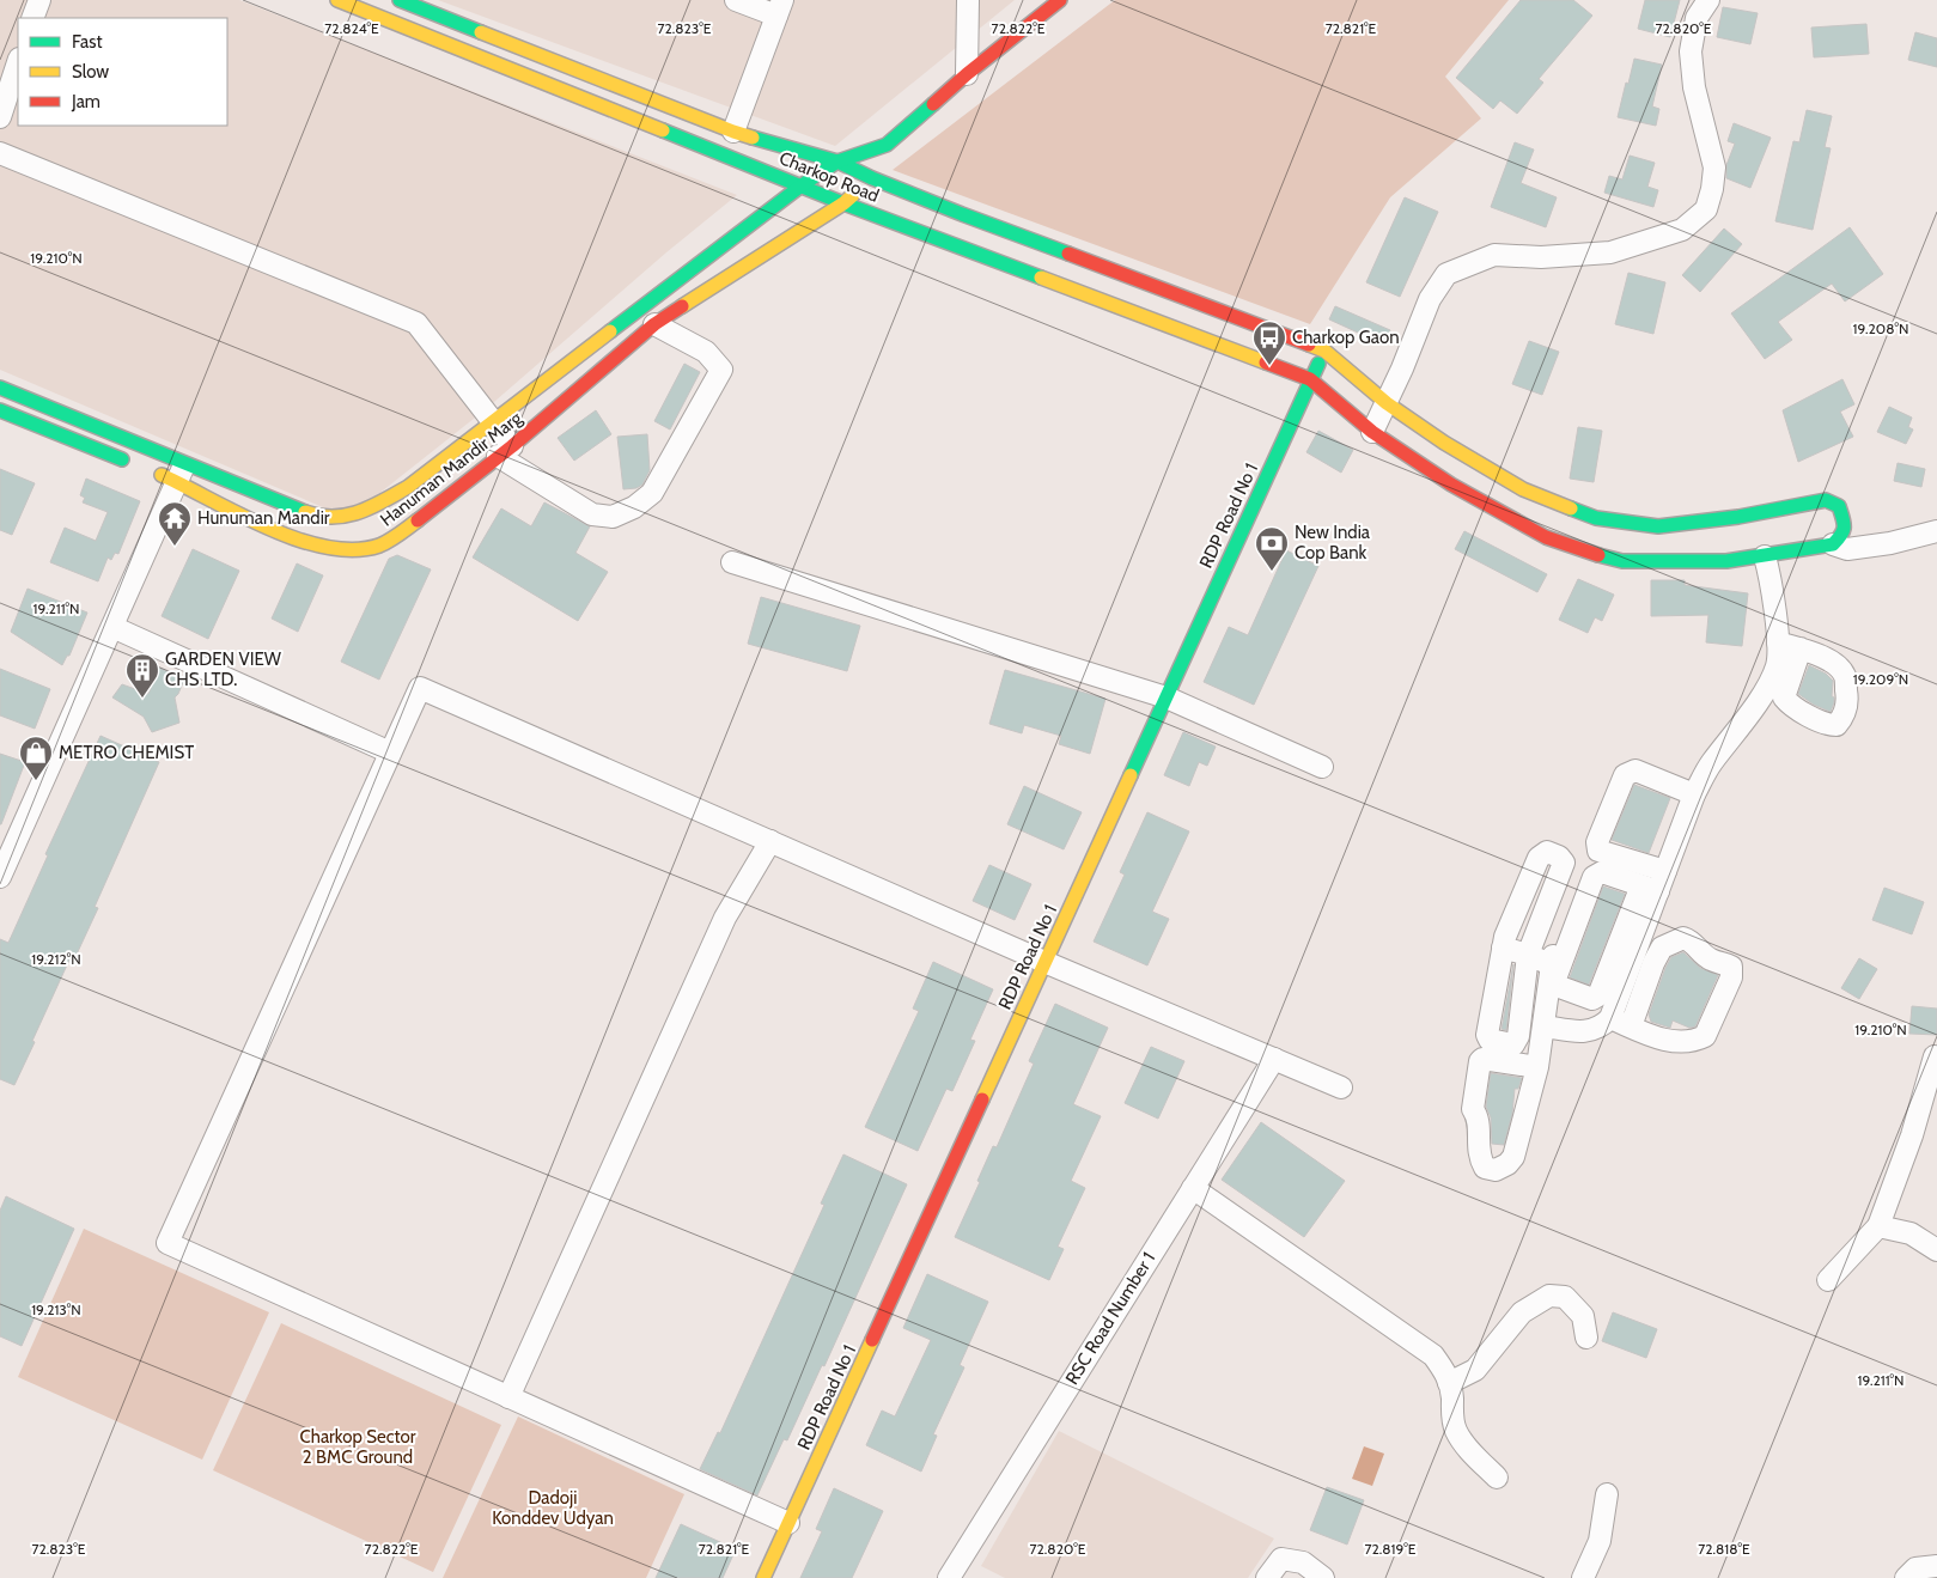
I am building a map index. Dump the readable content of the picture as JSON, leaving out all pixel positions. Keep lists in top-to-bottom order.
{
  "streets": {
    "street": [
      "Charkop Road",
      "Hanuman Mandir Marg",
      "RDP Road No 1",
      "RSC Road Number 1"
    ]
  },
  "crossings": [
    ["Charkop Road", "Hanuman Mandir Marg"],
    ["Charkop Road", "RDP Road No 1"]
  ],
  "parks": ["Charkop Sector 2 BMC Ground", "Dadoji Konddev Udyan"],
  "places": {
    "bus stop": ["Charkop Gaon"],
    "temple": ["Hunuman Mandir"],
    "bank": ["New India Cop Bank"],
    "building": ["GARDEN VIEW CHS LTD."],
    "shop": ["METRO CHEMIST"]
  },
  "legend": ["Fast", "Slow", "Jam"],
  "coordinates": [
    "72.821°E",
    "72.824°E",
    "72.823°E",
    "72.822°E",
    "72.820°E",
    "19.210°N",
    "19.208°N",
    "19.211°N",
    "19.209°N",
    "19.212°N",
    "19.213°N",
    "72.819°E",
    "72.818°E"
  ]
}
